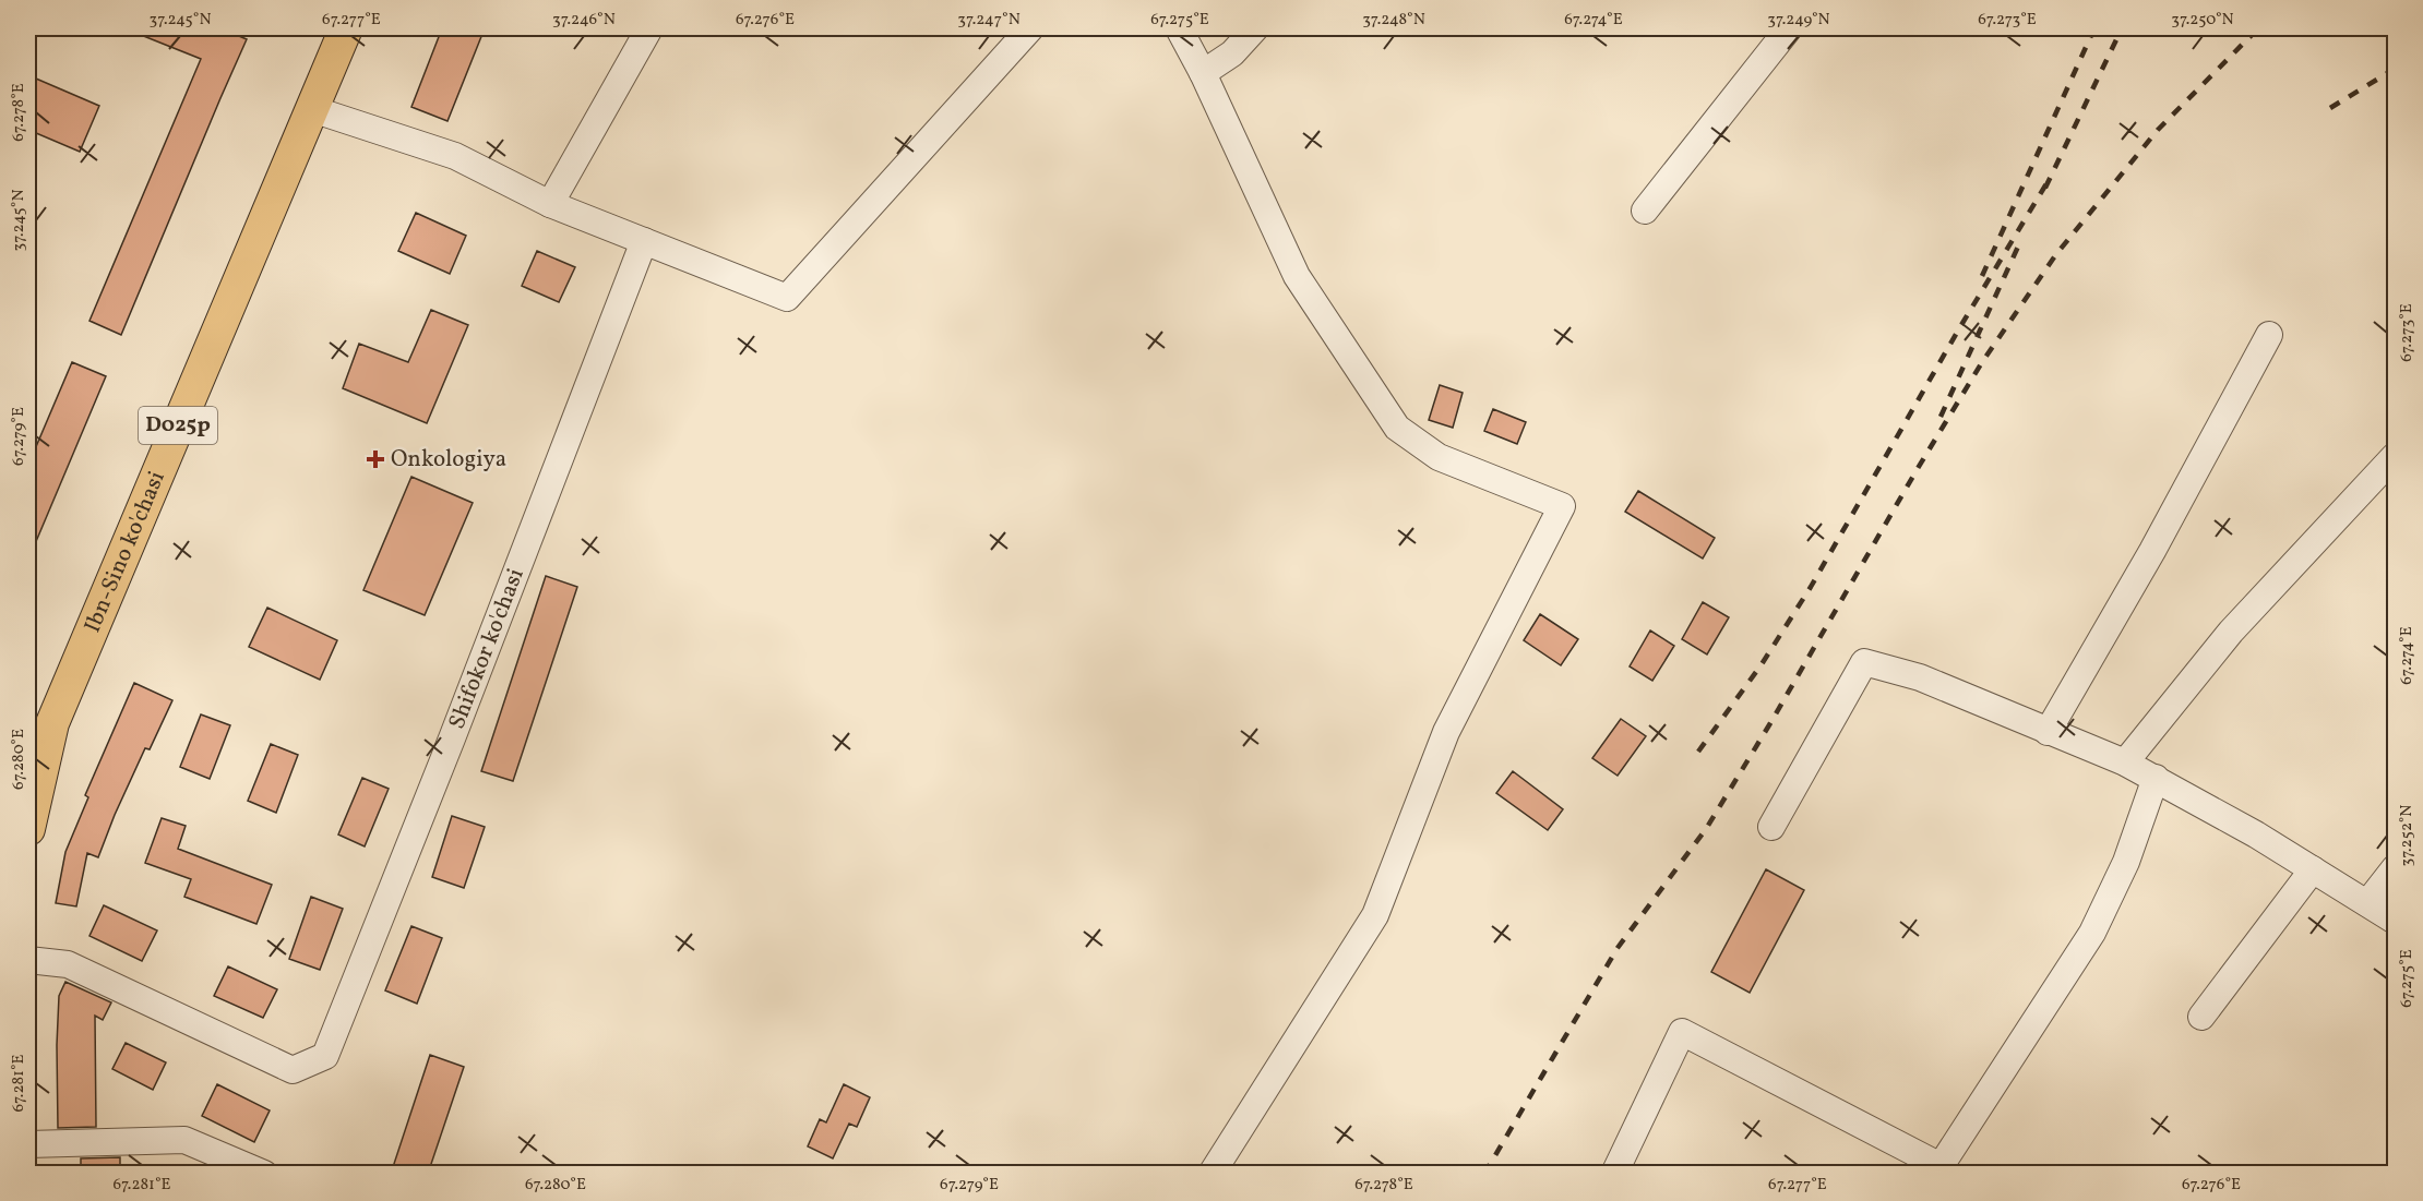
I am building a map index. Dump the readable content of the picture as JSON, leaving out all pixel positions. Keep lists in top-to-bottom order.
{
  "streets": {
    "main road": ["D025p", "Ibn-Sino ko'chasi"],
    "street": ["Shifokor ko'chasi"]
  },
  "places": {
    "health": ["Onkologiya"]
  },
  "coordinates": [
    "37.245°N",
    "67.277°E",
    "37.246°N",
    "67.276°E",
    "37.247°N",
    "67.275°E",
    "37.248°N",
    "67.274°E",
    "37.249°N",
    "67.273°E",
    "37.250°N",
    "67.278°E",
    "67.279°E",
    "67.280°E",
    "37.252°N",
    "67.281°E"
  ]
}
